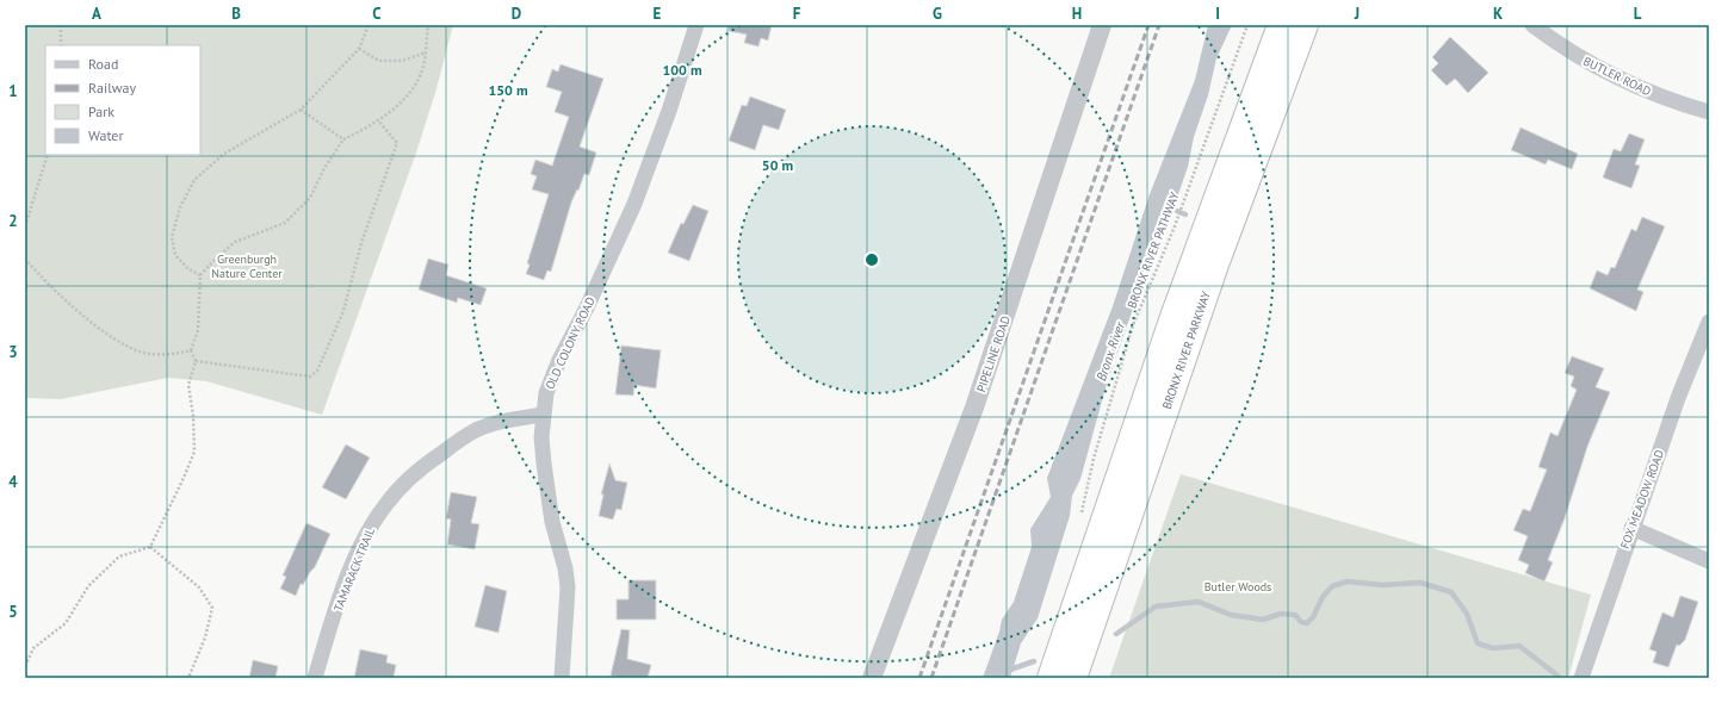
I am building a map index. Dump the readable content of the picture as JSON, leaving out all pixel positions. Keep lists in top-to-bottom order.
{
  "streets": {
    "highway": ["BRONX RIVER PARKWAY"],
    "street": [
      "BUTLER ROAD",
      "OLD COLONY ROAD",
      "PIPELINE ROAD",
      "FOX MEADOW ROAD",
      "TAMARACK TRAIL"
    ],
    "path": ["BRONX RIVER PATHWAY"]
  },
  "crossings": [
    ["OLD COLONY ROAD", "TAMARACK TRAIL"]
  ],
  "water": ["Bronx River"],
  "parks": ["Greenburgh Nature Center", "Butler Woods"],
  "legend": [
    "Road",
    "Railway",
    "Park",
    "Water"
  ],
  "grid": {
    "columns": [
      "A",
      "B",
      "C",
      "D",
      "E",
      "F",
      "G",
      "H",
      "I",
      "J",
      "K",
      "L"
    ],
    "rows": [
      "1",
      "2",
      "3",
      "4",
      "5"
    ]
  },
  "rings": ["100 m", "150 m", "50 m"]
}
